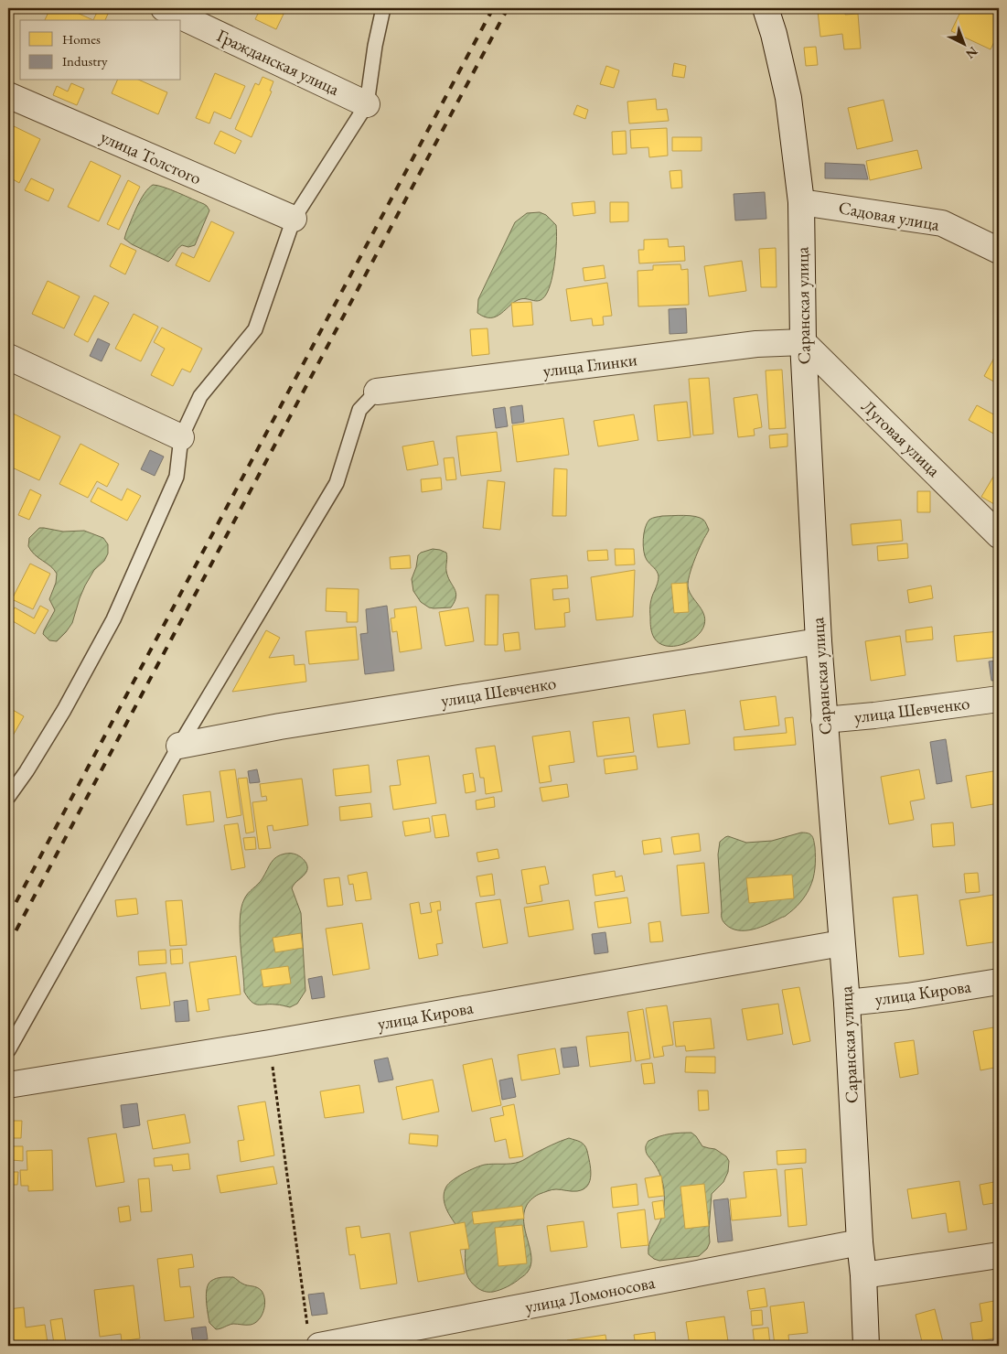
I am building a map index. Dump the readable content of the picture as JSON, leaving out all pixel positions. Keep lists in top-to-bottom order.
{
  "streets": {
    "street": [
      "Гражданская улица",
      "улица Толстого",
      "Садовая улица",
      "Саранская улица",
      "улица Глинки",
      "Луговая улица",
      "улица Шевченко",
      "улица Кирова",
      "улица Ломоносова"
    ]
  },
  "crossings": [
    ["Садовая улица", "Саранская улица"],
    ["Саранская улица", "улица Глинки"],
    ["Саранская улица", "Луговая улица"],
    ["Саранская улица", "улица Шевченко"],
    ["Саранская улица", "улица Кирова"],
    ["Саранская улица", "улица Ломоносова"],
    ["улица Глинки", "Луговая улица"]
  ],
  "legend": ["Homes", "Industry"],
  "north": "bottom right"
}
